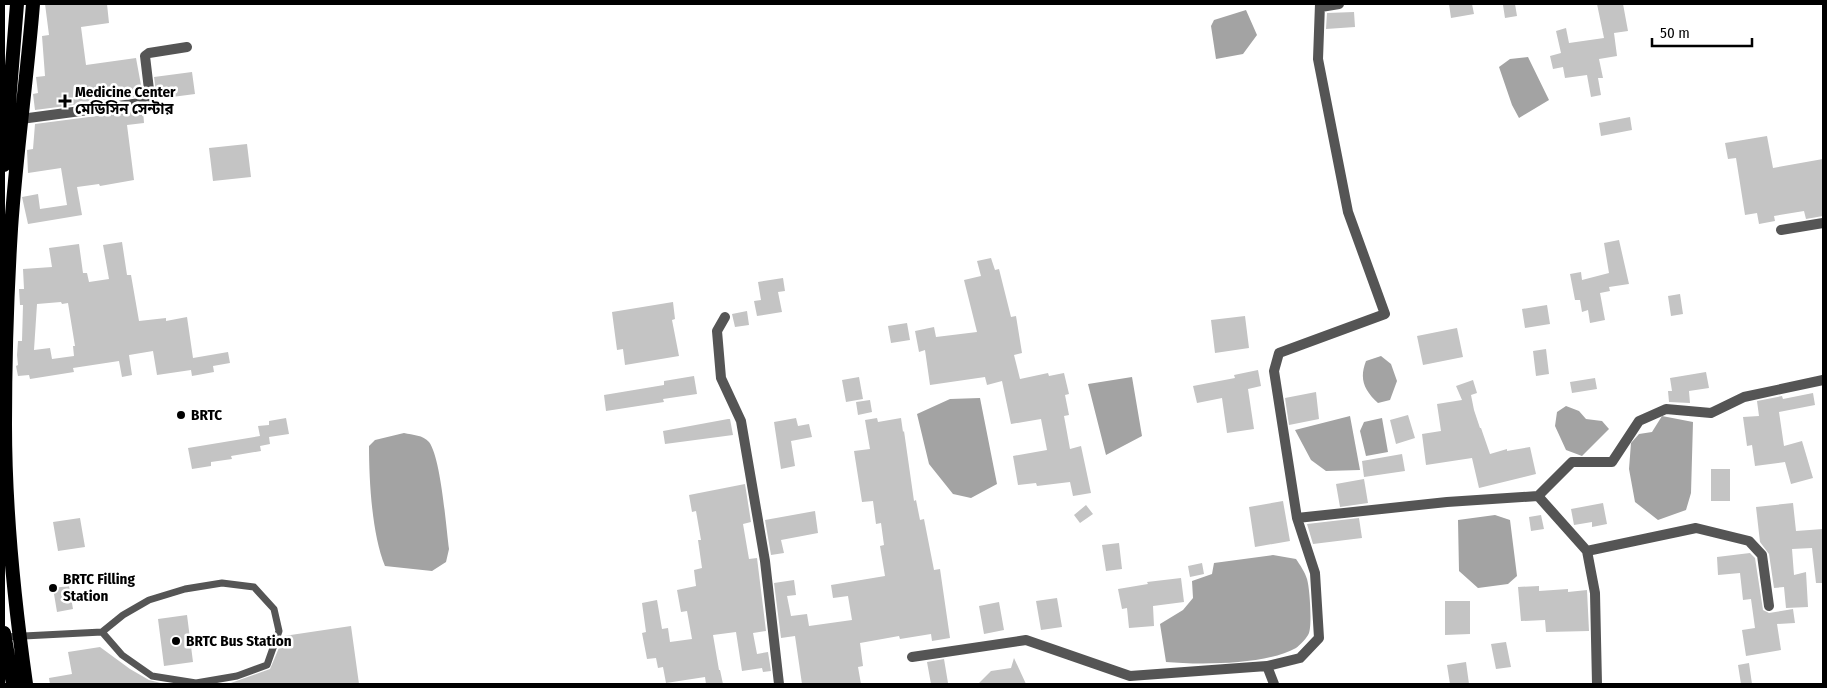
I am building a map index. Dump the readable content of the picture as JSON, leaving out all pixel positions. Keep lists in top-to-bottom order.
{
  "places": {
    "health": ["Medicine Center মেডিসিন সেন্টার"],
    "other": ["BRTC", "BRTC Filling Station", "BRTC Bus Station"]
  },
  "scale_bar": "50 m"
}
